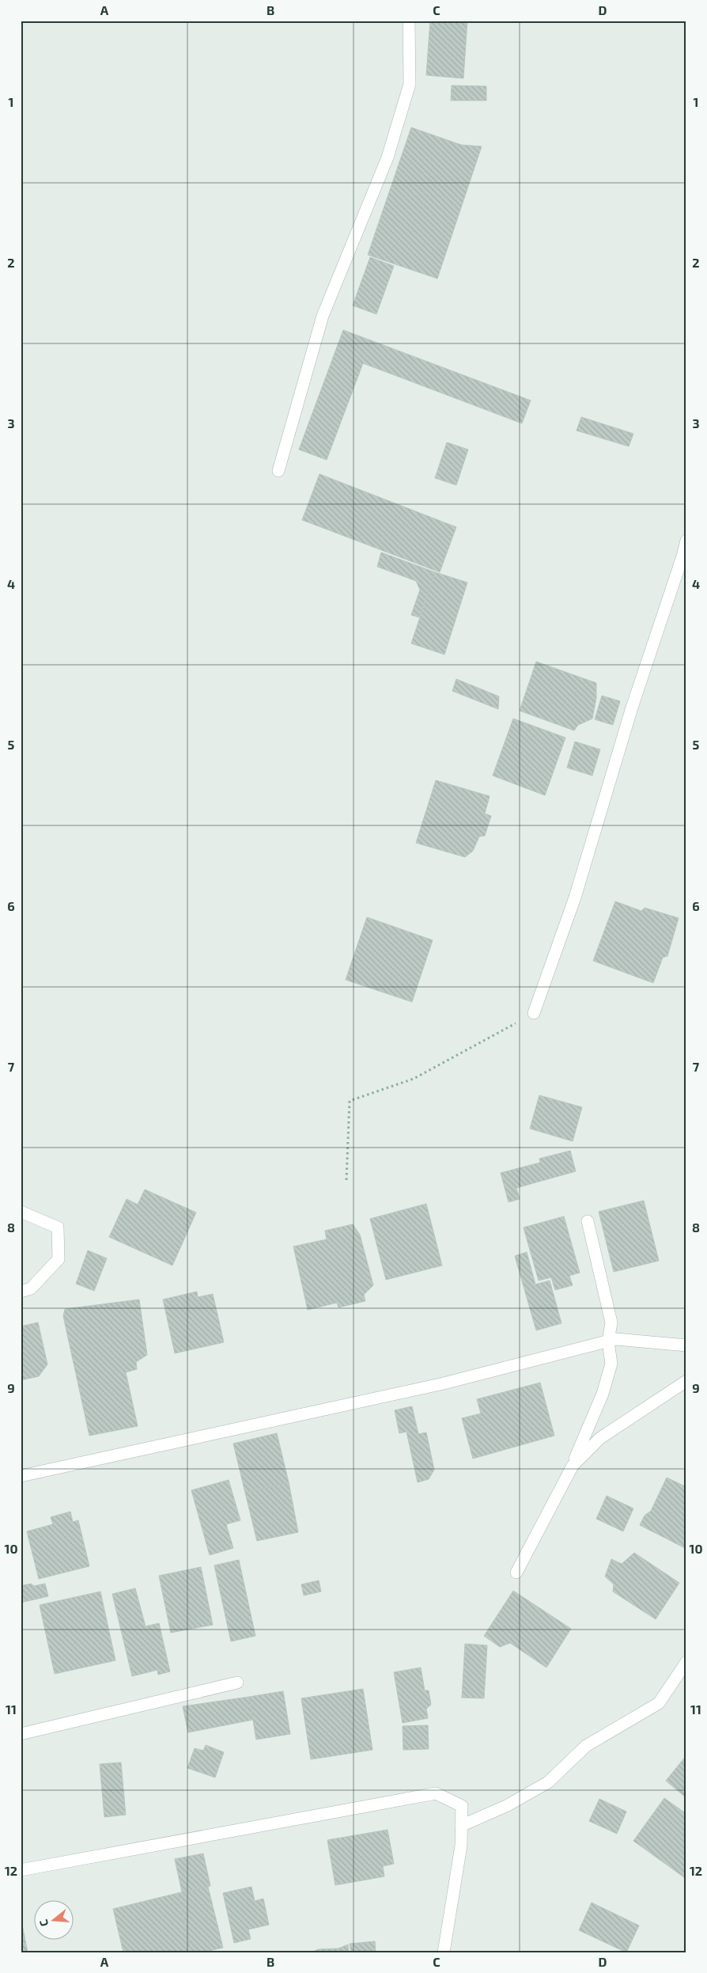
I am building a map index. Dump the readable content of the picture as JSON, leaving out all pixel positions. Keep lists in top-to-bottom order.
{
  "north": "left",
  "grid": {
    "columns": [
      "A",
      "B",
      "C",
      "D"
    ],
    "rows": [
      "1",
      "2",
      "3",
      "4",
      "5",
      "6",
      "7",
      "8",
      "9",
      "10",
      "11",
      "12"
    ]
  }
}
